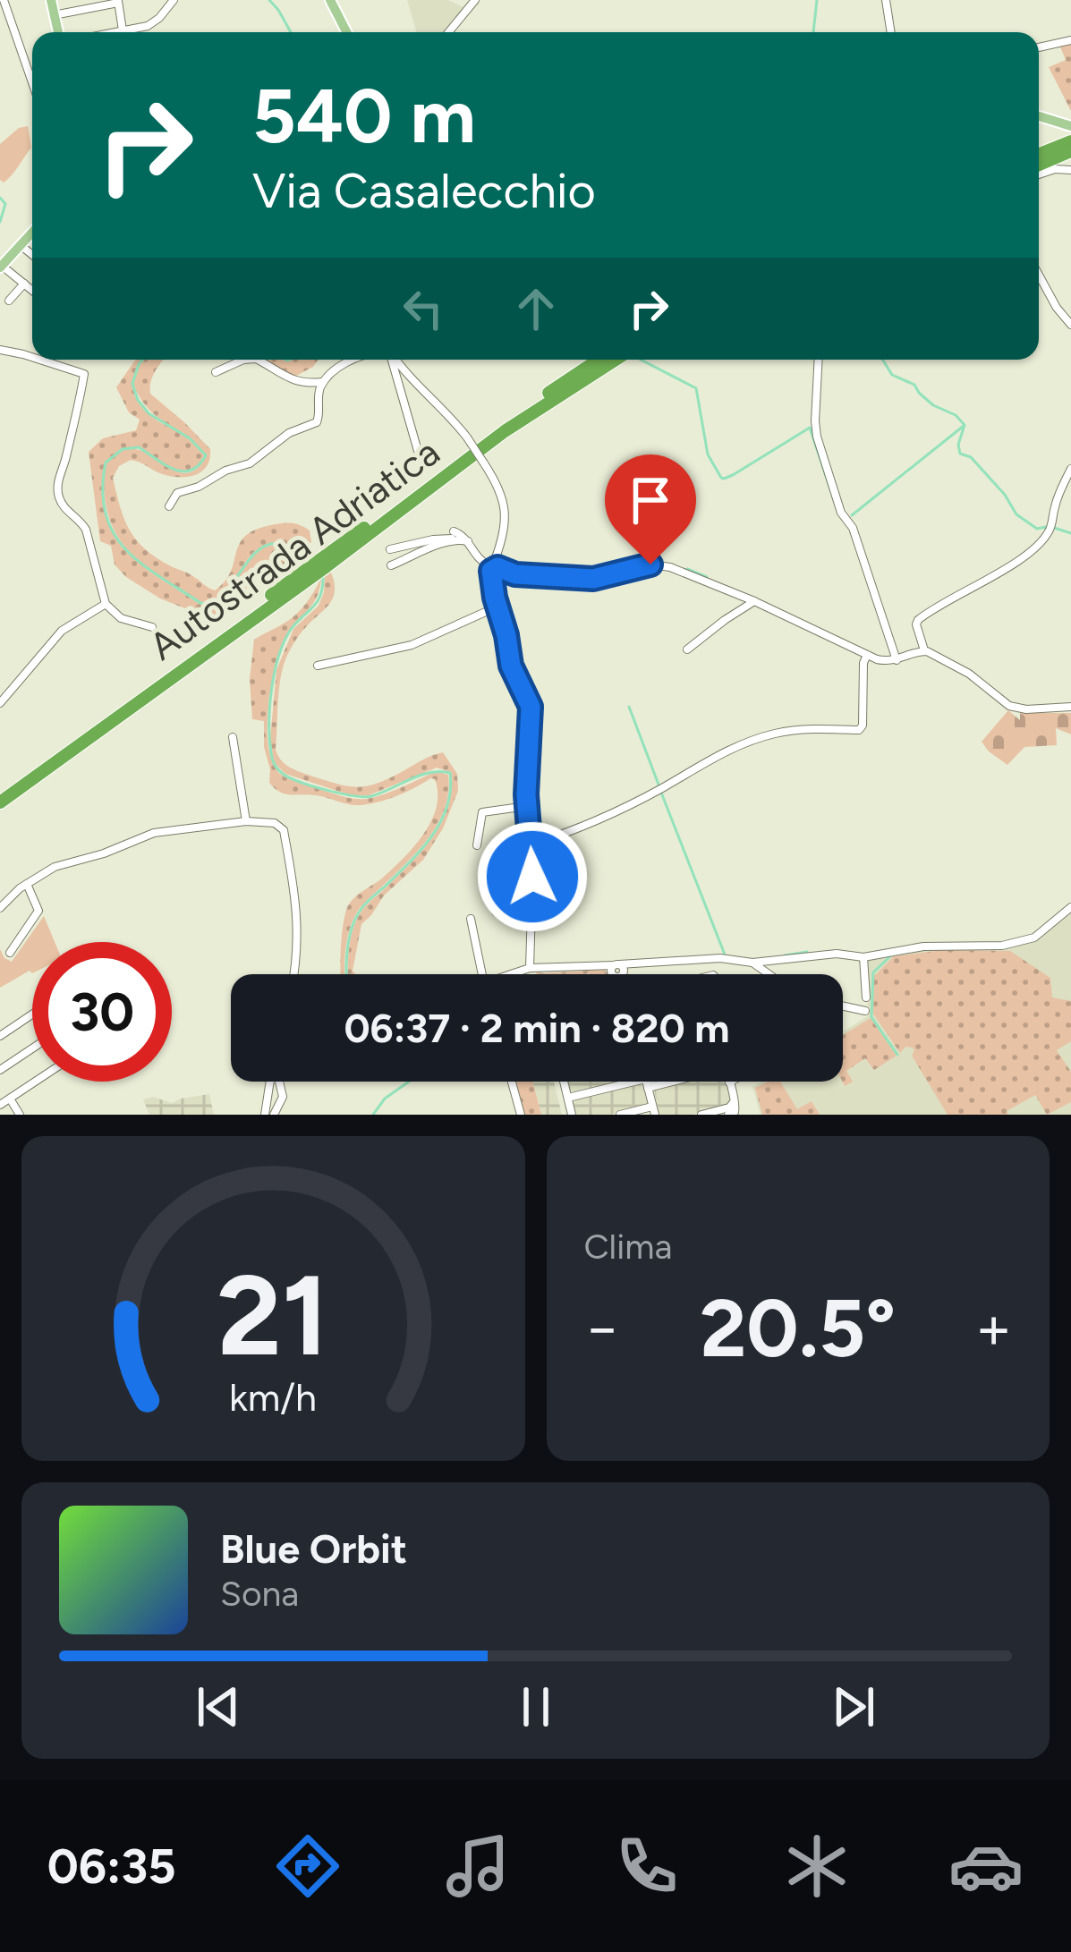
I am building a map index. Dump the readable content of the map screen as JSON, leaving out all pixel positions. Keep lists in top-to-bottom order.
{
  "streets": {
    "highway": ["Autostrada Adriatica"]
  },
  "page": {
    "turn": ["540 m", "Via Casalecchio"],
    "limit": "30",
    "trip": "06:37 · 2 min · 820 m",
    "tile": "Clima",
    "heat": ["−", "20.5°", "+"],
    "song": ["Blue Orbit", "Sona"],
    "tabs": "06:35",
    "gauge": ["21", "km/h"]
  }
}
